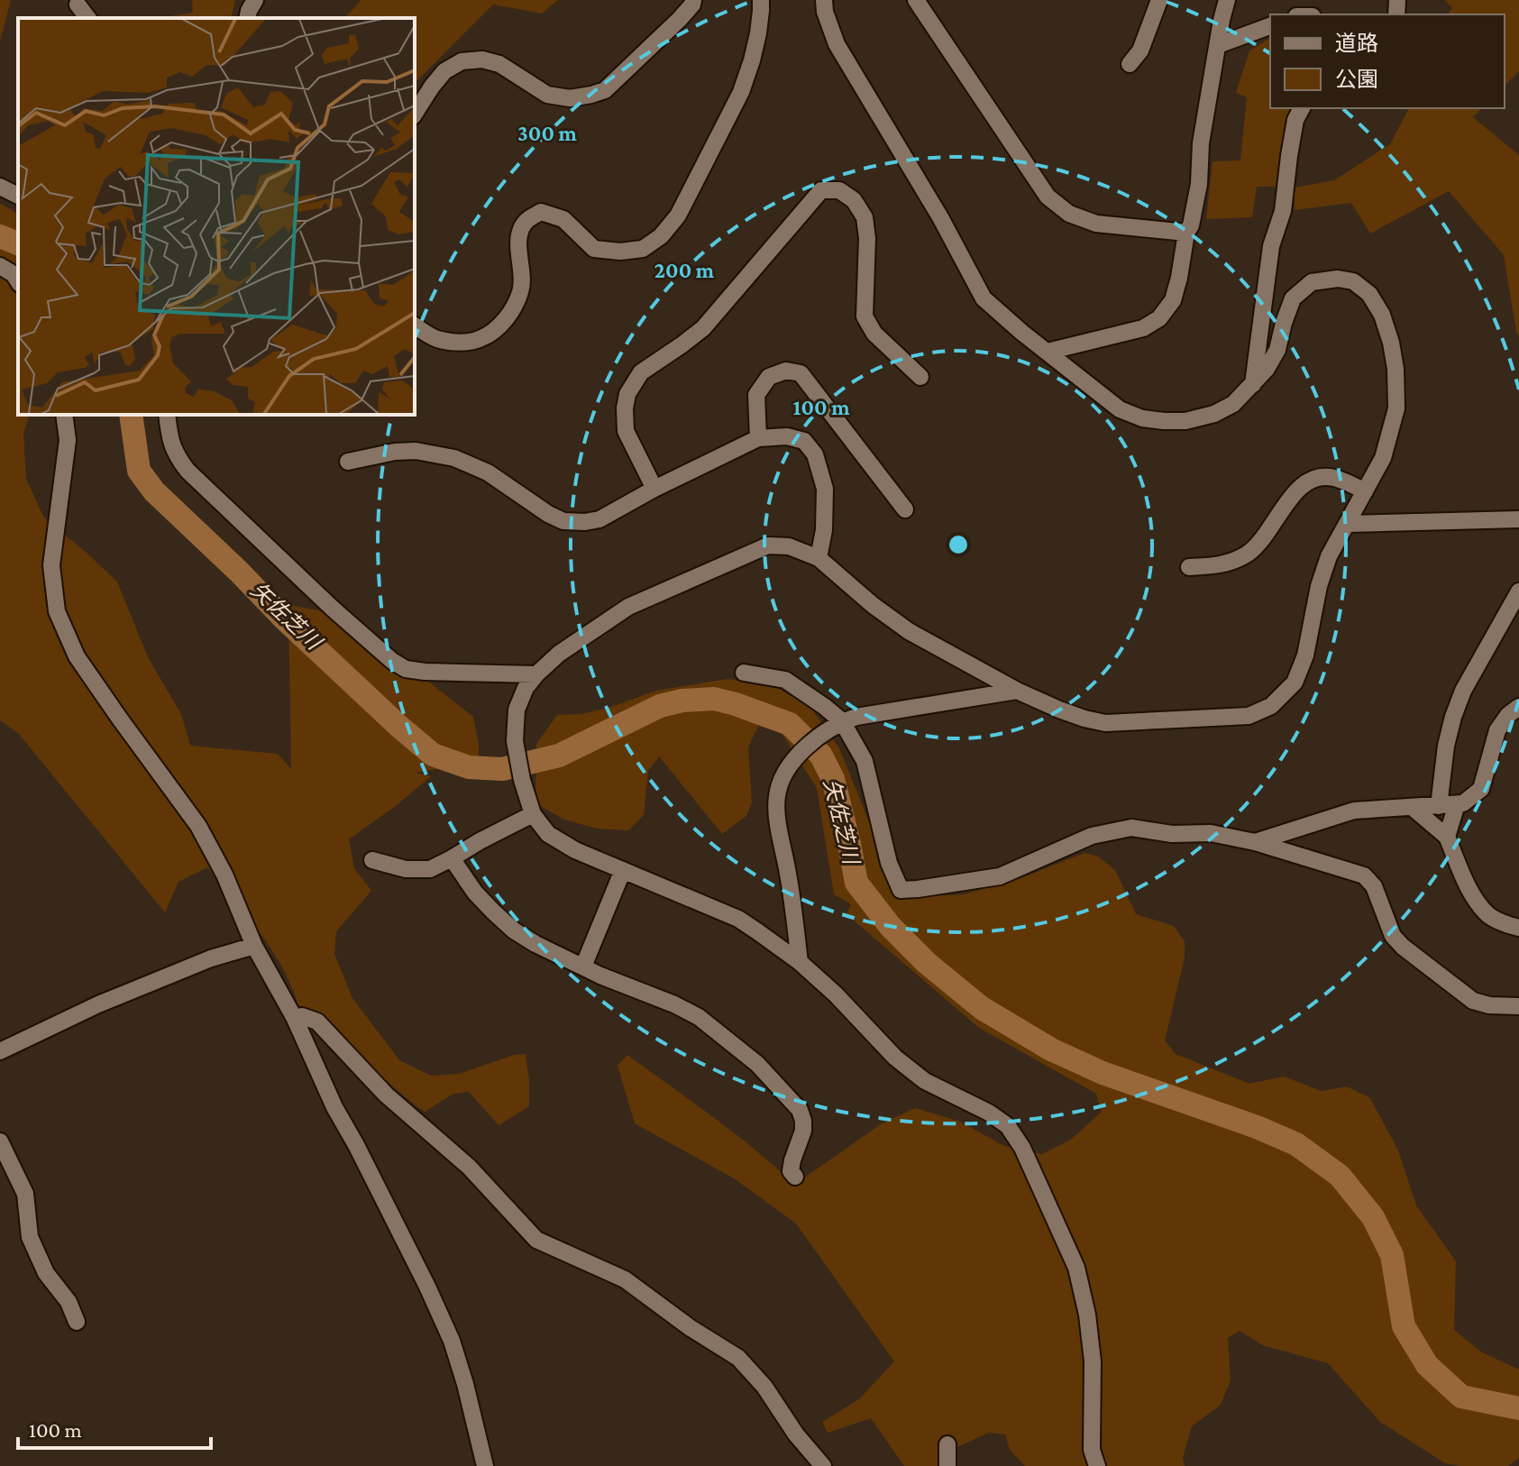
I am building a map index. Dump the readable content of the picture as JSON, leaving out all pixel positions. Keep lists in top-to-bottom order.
{
  "water": ["矢佐芝川"],
  "legend": ["道路", "公園"],
  "scale_bar": "100 m",
  "rings": ["300 m", "200 m", "100 m"]
}
